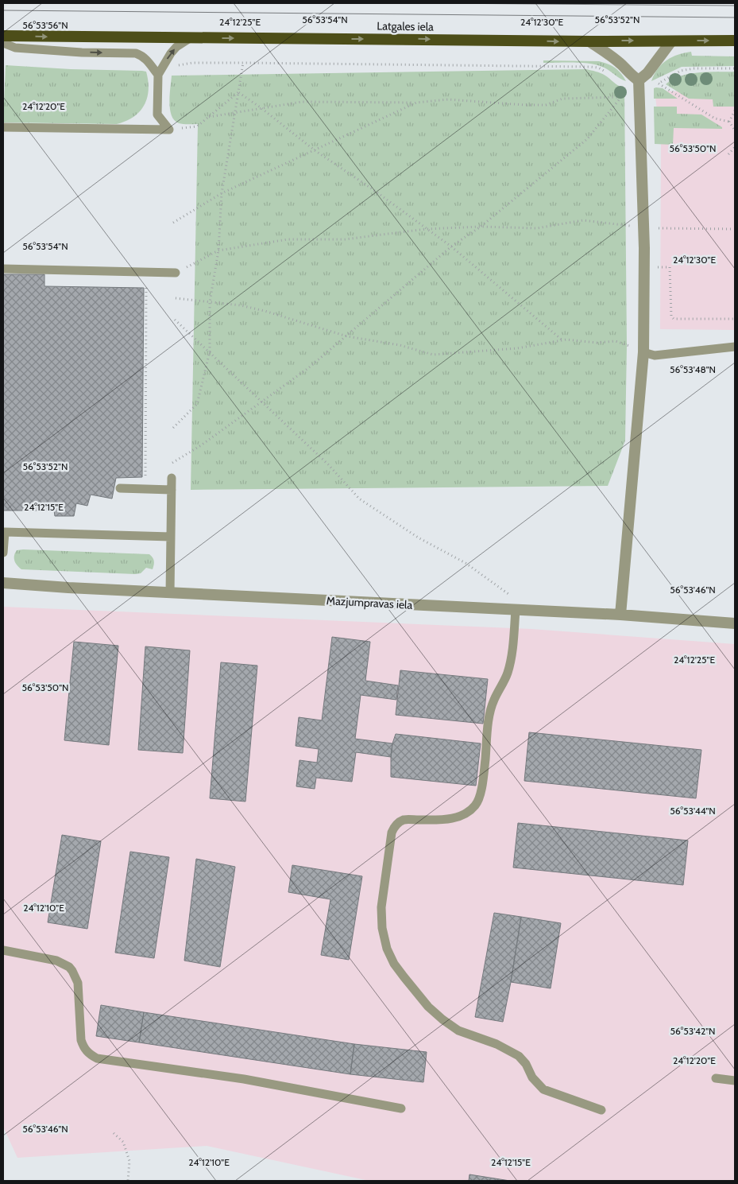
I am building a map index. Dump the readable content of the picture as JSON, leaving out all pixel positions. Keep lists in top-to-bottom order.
{
  "streets": {
    "highway": ["Latgales iela"],
    "street": ["Mazjumpravas iela"]
  },
  "one_way": ["Latgales iela"],
  "coordinates": [
    "56°53'54\"N",
    "56°53'52\"N",
    "24°12'25\"E",
    "24°12'30\"E",
    "56°53'56\"N",
    "24°12'20\"E",
    "56°53'50\"N",
    "56°53'48\"N",
    "24°12'15\"E",
    "56°53'46\"N",
    "56°53'44\"N",
    "24°12'10\"E",
    "56°53'42\"N"
  ]
}
